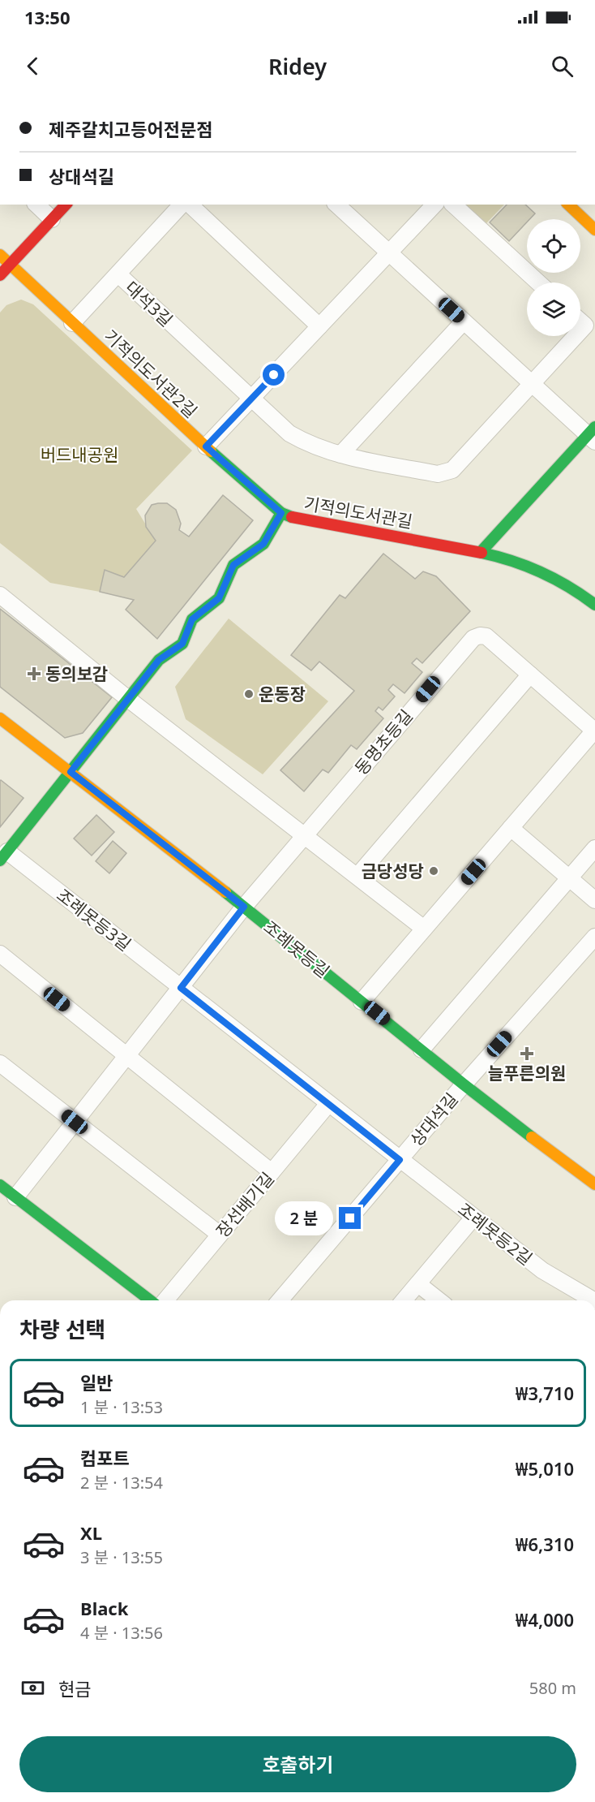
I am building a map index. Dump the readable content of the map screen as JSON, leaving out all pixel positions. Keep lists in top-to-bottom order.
{
  "streets": {
    "street": [
      "대석3길",
      "기적의도서관2길",
      "기적의도서관길",
      "동명초등길",
      "조례못등3길",
      "조례못등길",
      "상대석길",
      "장선배기길",
      "조례못등2길"
    ]
  },
  "crossings": [
    ["기적의도서관2길", "기적의도서관길"],
    ["기적의도서관길", "조례못등3길"],
    ["기적의도서관길", "조례못등길"],
    ["동명초등길", "조례못등길"],
    ["조례못등3길", "상대석길"],
    ["조례못등3길", "장선배기길"],
    ["조례못등3길", "조례못등2길"],
    ["조례못등길", "상대석길"],
    ["상대석길", "조례못등2길"]
  ],
  "parks": ["버드내공원"],
  "places": {
    "health": ["동의보감", "늘푸른의원"],
    "other": ["운동장", "금당성당"]
  },
  "page": {
    "status": "13:50",
    "header": "Ridey",
    "banner": ["제주갈치고등어전문점", "상대석길"],
    "bubble": "2 분",
    "heading": "차량 선택",
    "list": [
      {
        "name": "일반",
        "note": "1 분 · 13:53",
        "value": "₩3,710"
      },
      {
        "name": "컴포트",
        "note": "2 분 · 13:54",
        "value": "₩5,010"
      },
      {
        "name": "XL",
        "note": "3 분 · 13:55",
        "value": "₩6,310"
      },
      {
        "name": "Black",
        "note": "4 분 · 13:56",
        "value": "₩4,000"
      }
    ],
    "pay": ["현금", "580 m"],
    "buttons": "호출하기"
  }
}
